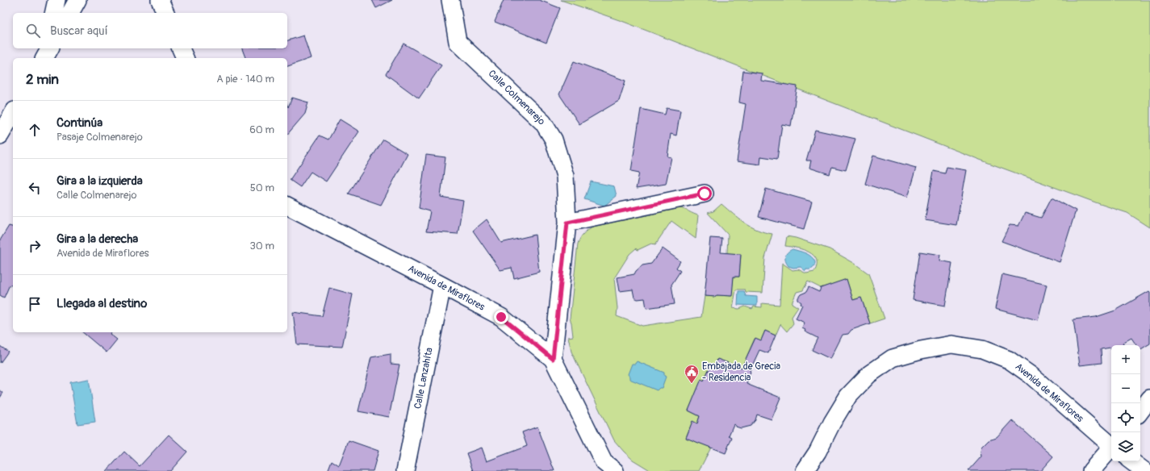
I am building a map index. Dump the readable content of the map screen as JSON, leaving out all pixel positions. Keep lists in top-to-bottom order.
{
  "streets": {
    "street": ["Calle Colmenarejo", "Avenida de Miraflores", "Calle Lanzahíta"]
  },
  "crossings": [
    ["Calle Colmenarejo", "Avenida de Miraflores"],
    ["Avenida de Miraflores", "Calle Lanzahíta"]
  ],
  "places": {
    "public building": ["Embajada de Grecia - Residencia"]
  },
  "page": {
    "search": "Buscar aquí",
    "heading": ["2 min", "A pie · 140 m"],
    "list": [
      ["Continúa", "Pasaje Colmenarejo", "60 m"],
      ["Gira a la izquierda", "Calle Colmenarejo", "50 m"],
      ["Gira a la derecha", "Avenida de Miraflores", "30 m"],
      "Llegada al destino"
    ],
    "map_buttons": ["+", "−"]
  }
}
